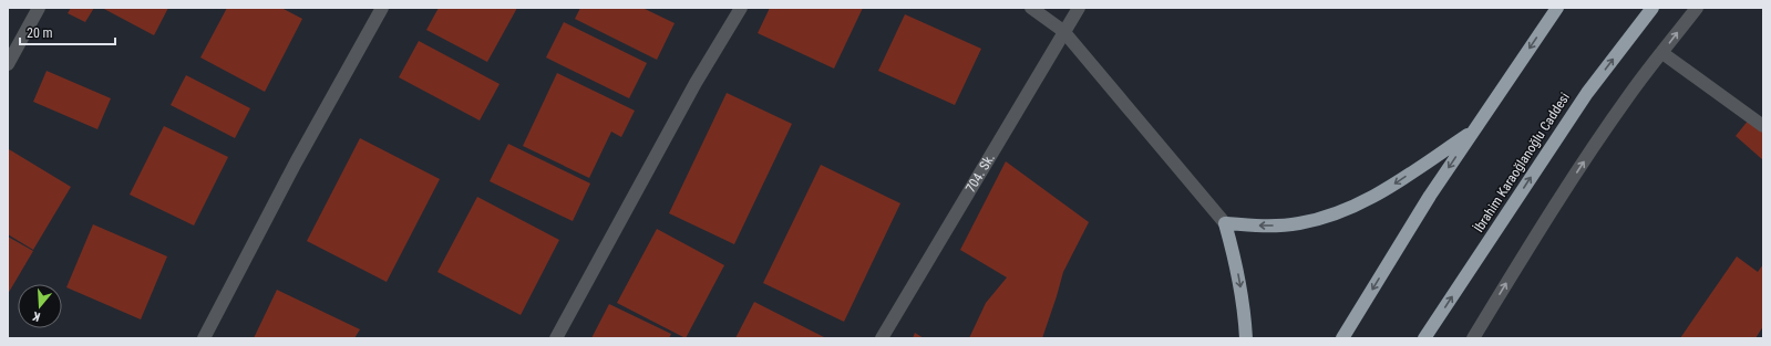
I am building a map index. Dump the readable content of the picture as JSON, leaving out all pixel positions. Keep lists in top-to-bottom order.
{
  "streets": {
    "highway": ["İbrahim Karaoğlanoğlu Caddesi"],
    "street": ["704. Sk."]
  },
  "scale_bar": "20 m",
  "north": "bottom"
}
